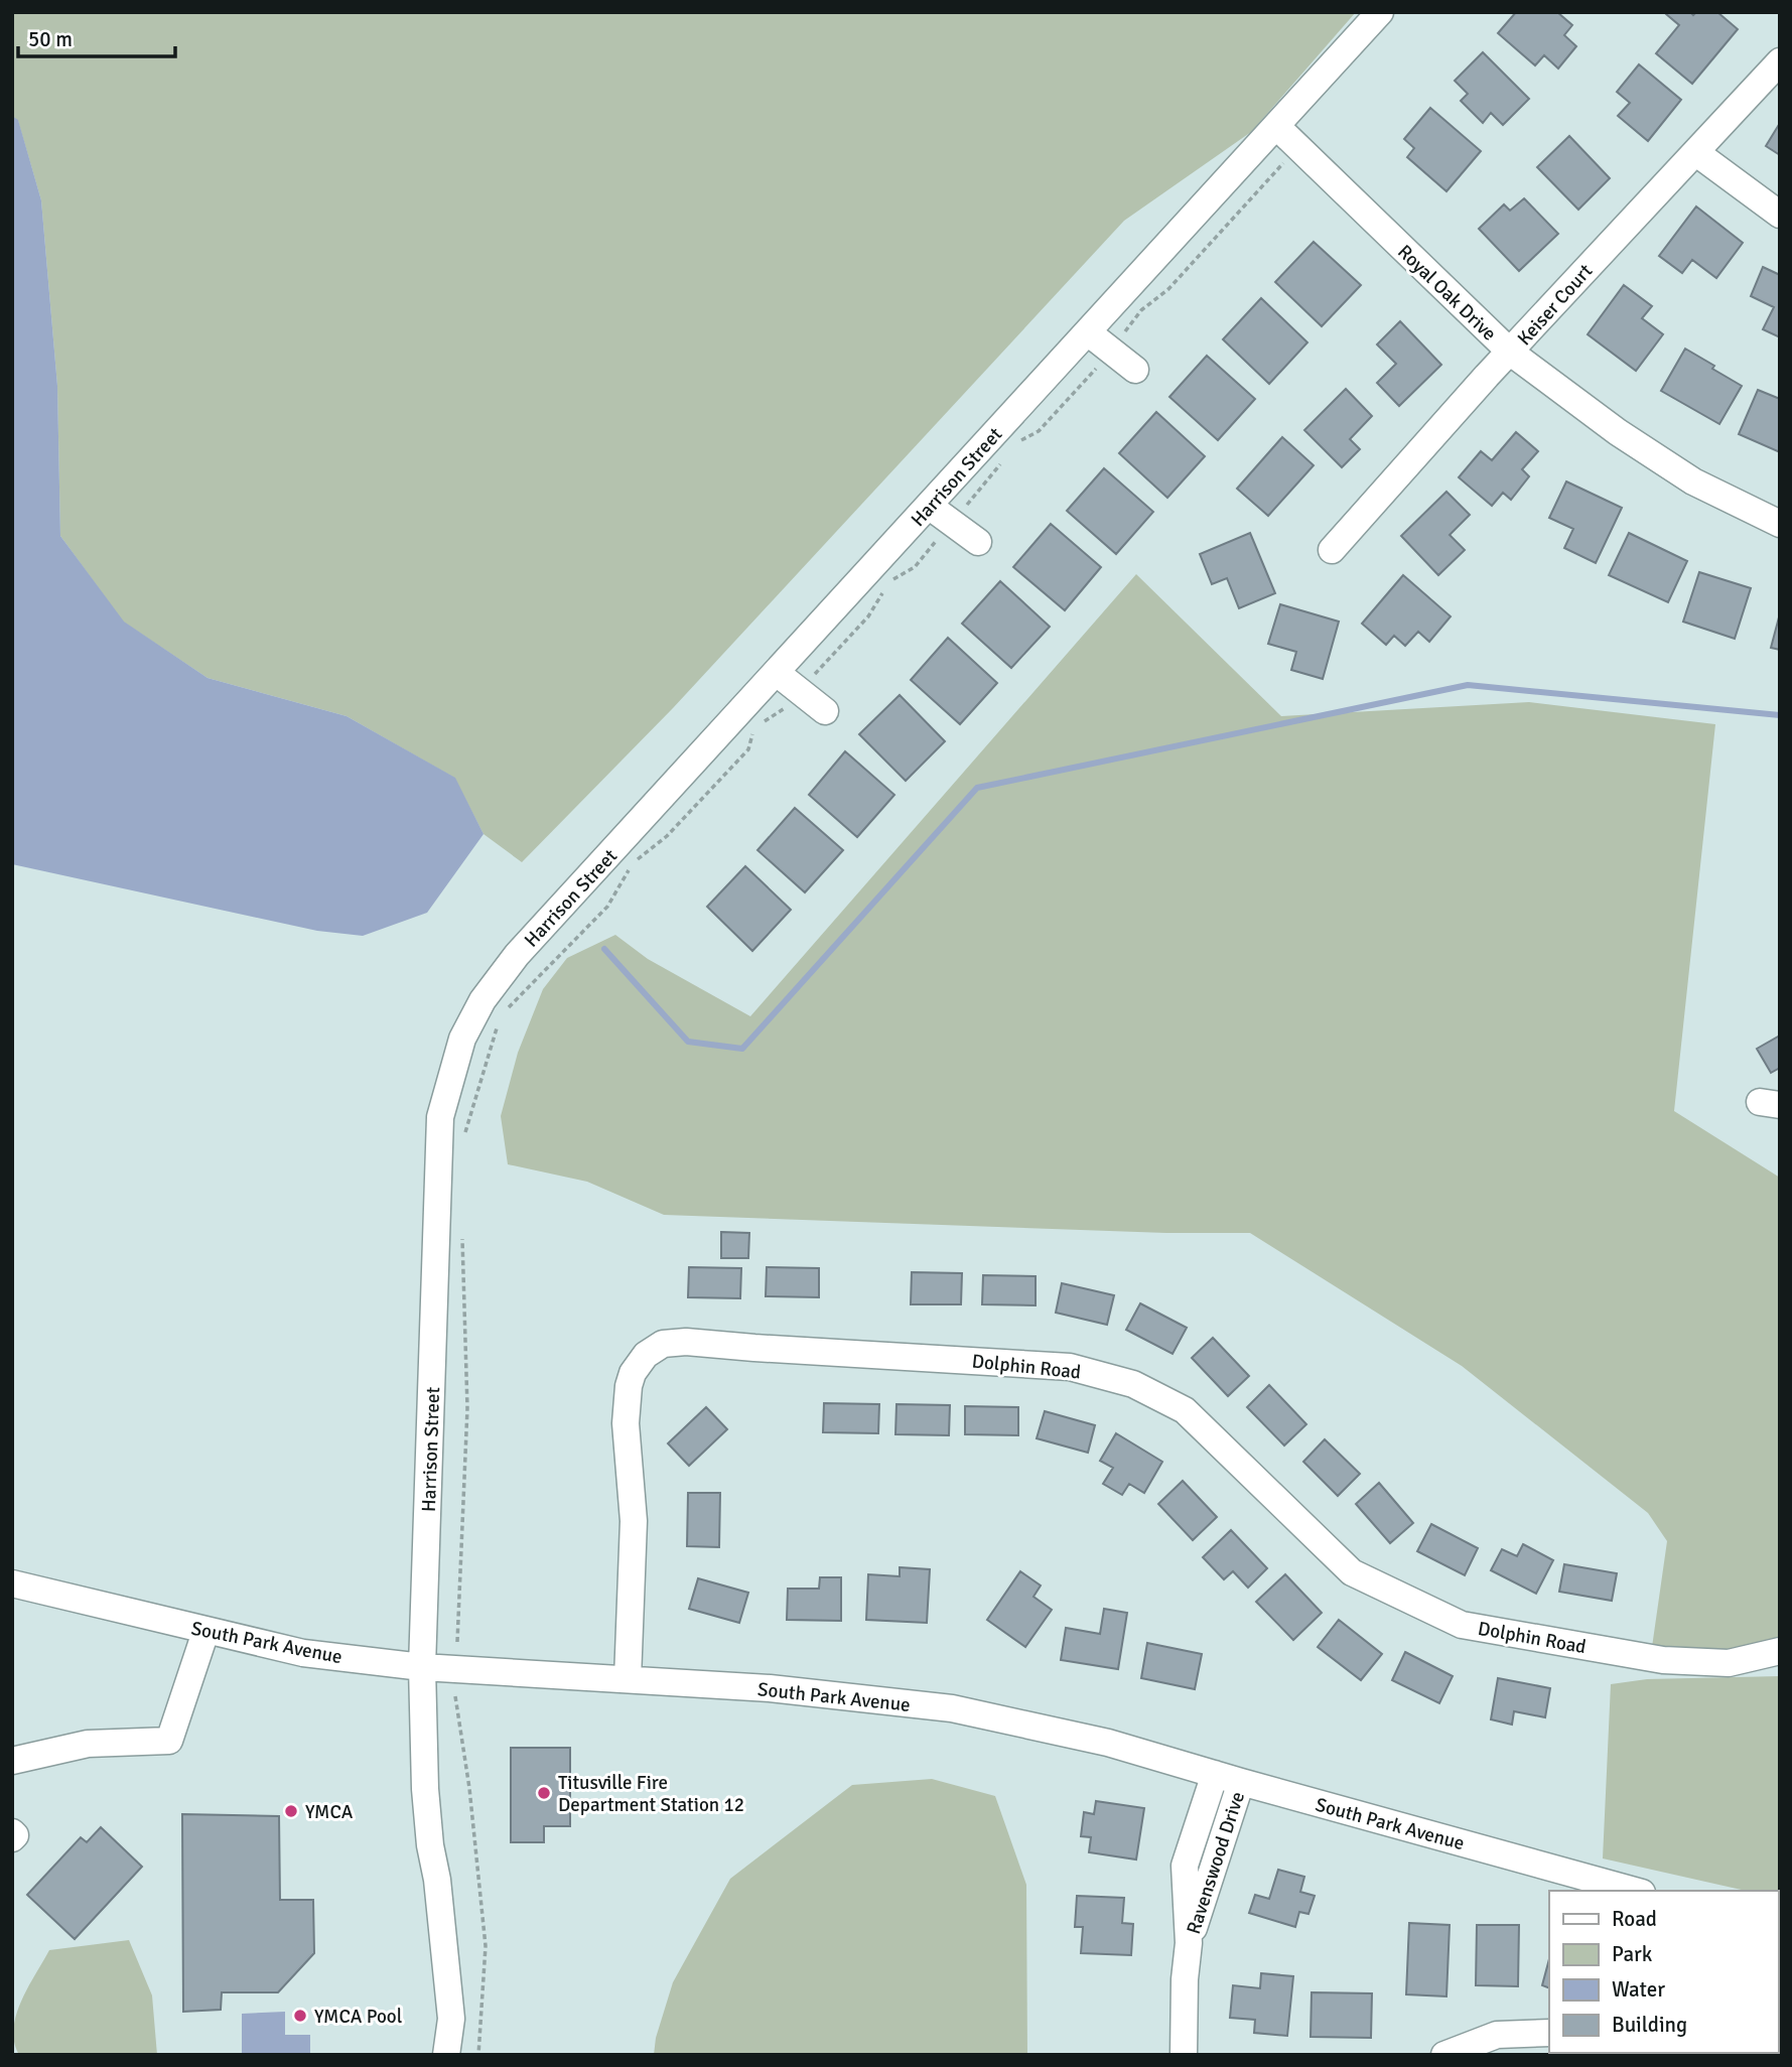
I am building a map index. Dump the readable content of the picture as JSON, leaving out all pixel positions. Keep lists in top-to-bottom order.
{
  "streets": {
    "street": [
      "Royal Oak Drive",
      "Keiser Court",
      "Harrison Street",
      "Dolphin Road",
      "South Park Avenue",
      "Ravenswood Drive"
    ]
  },
  "crossings": [
    ["Royal Oak Drive", "Keiser Court"],
    ["Royal Oak Drive", "Harrison Street"],
    ["Harrison Street", "South Park Avenue"],
    ["Dolphin Road", "South Park Avenue"],
    ["South Park Avenue", "Ravenswood Drive"]
  ],
  "places": ["Titusville Fire Department Station 12", "YMCA", "YMCA Pool"],
  "legend": [
    "Road",
    "Park",
    "Water",
    "Building"
  ],
  "scale_bar": "50 m"
}
